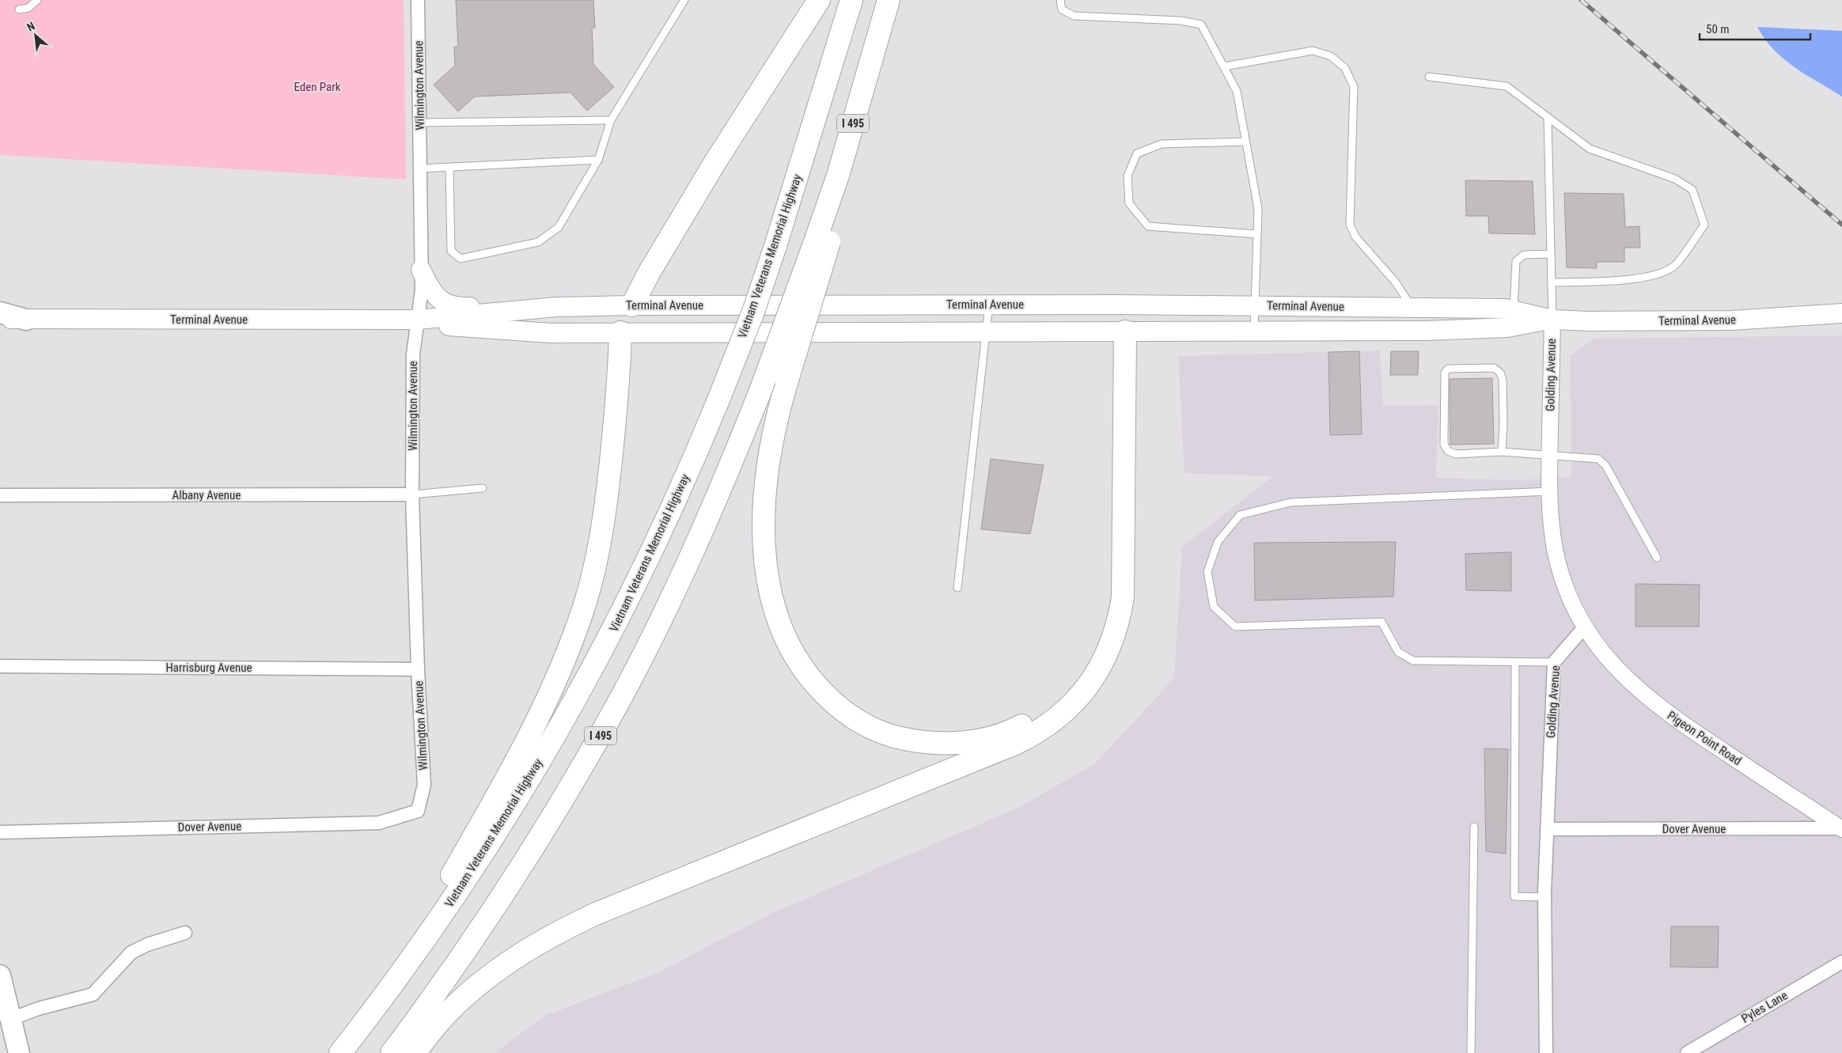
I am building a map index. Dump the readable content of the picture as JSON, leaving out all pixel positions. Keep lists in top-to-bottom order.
{
  "streets": {
    "highway": ["I 495", "Vietnam Veterans Memorial Highway"],
    "main road": ["Terminal Avenue"],
    "street": [
      "Wilmington Avenue",
      "Golding Avenue",
      "Albany Avenue",
      "Harrisburg Avenue",
      "Pigeon Point Road",
      "Dover Avenue",
      "Pyles Lane"
    ]
  },
  "crossings": [
    ["Wilmington Avenue", "Terminal Avenue"],
    ["Wilmington Avenue", "Albany Avenue"],
    ["Wilmington Avenue", "Harrisburg Avenue"],
    ["Wilmington Avenue", "Dover Avenue"],
    ["Terminal Avenue", "Golding Avenue"],
    ["Golding Avenue", "Pigeon Point Road"],
    ["Golding Avenue", "Dover Avenue"],
    ["Pigeon Point Road", "Dover Avenue"]
  ],
  "parks": ["Eden Park"],
  "scale_bar": "50 m",
  "north": "top left"
}
